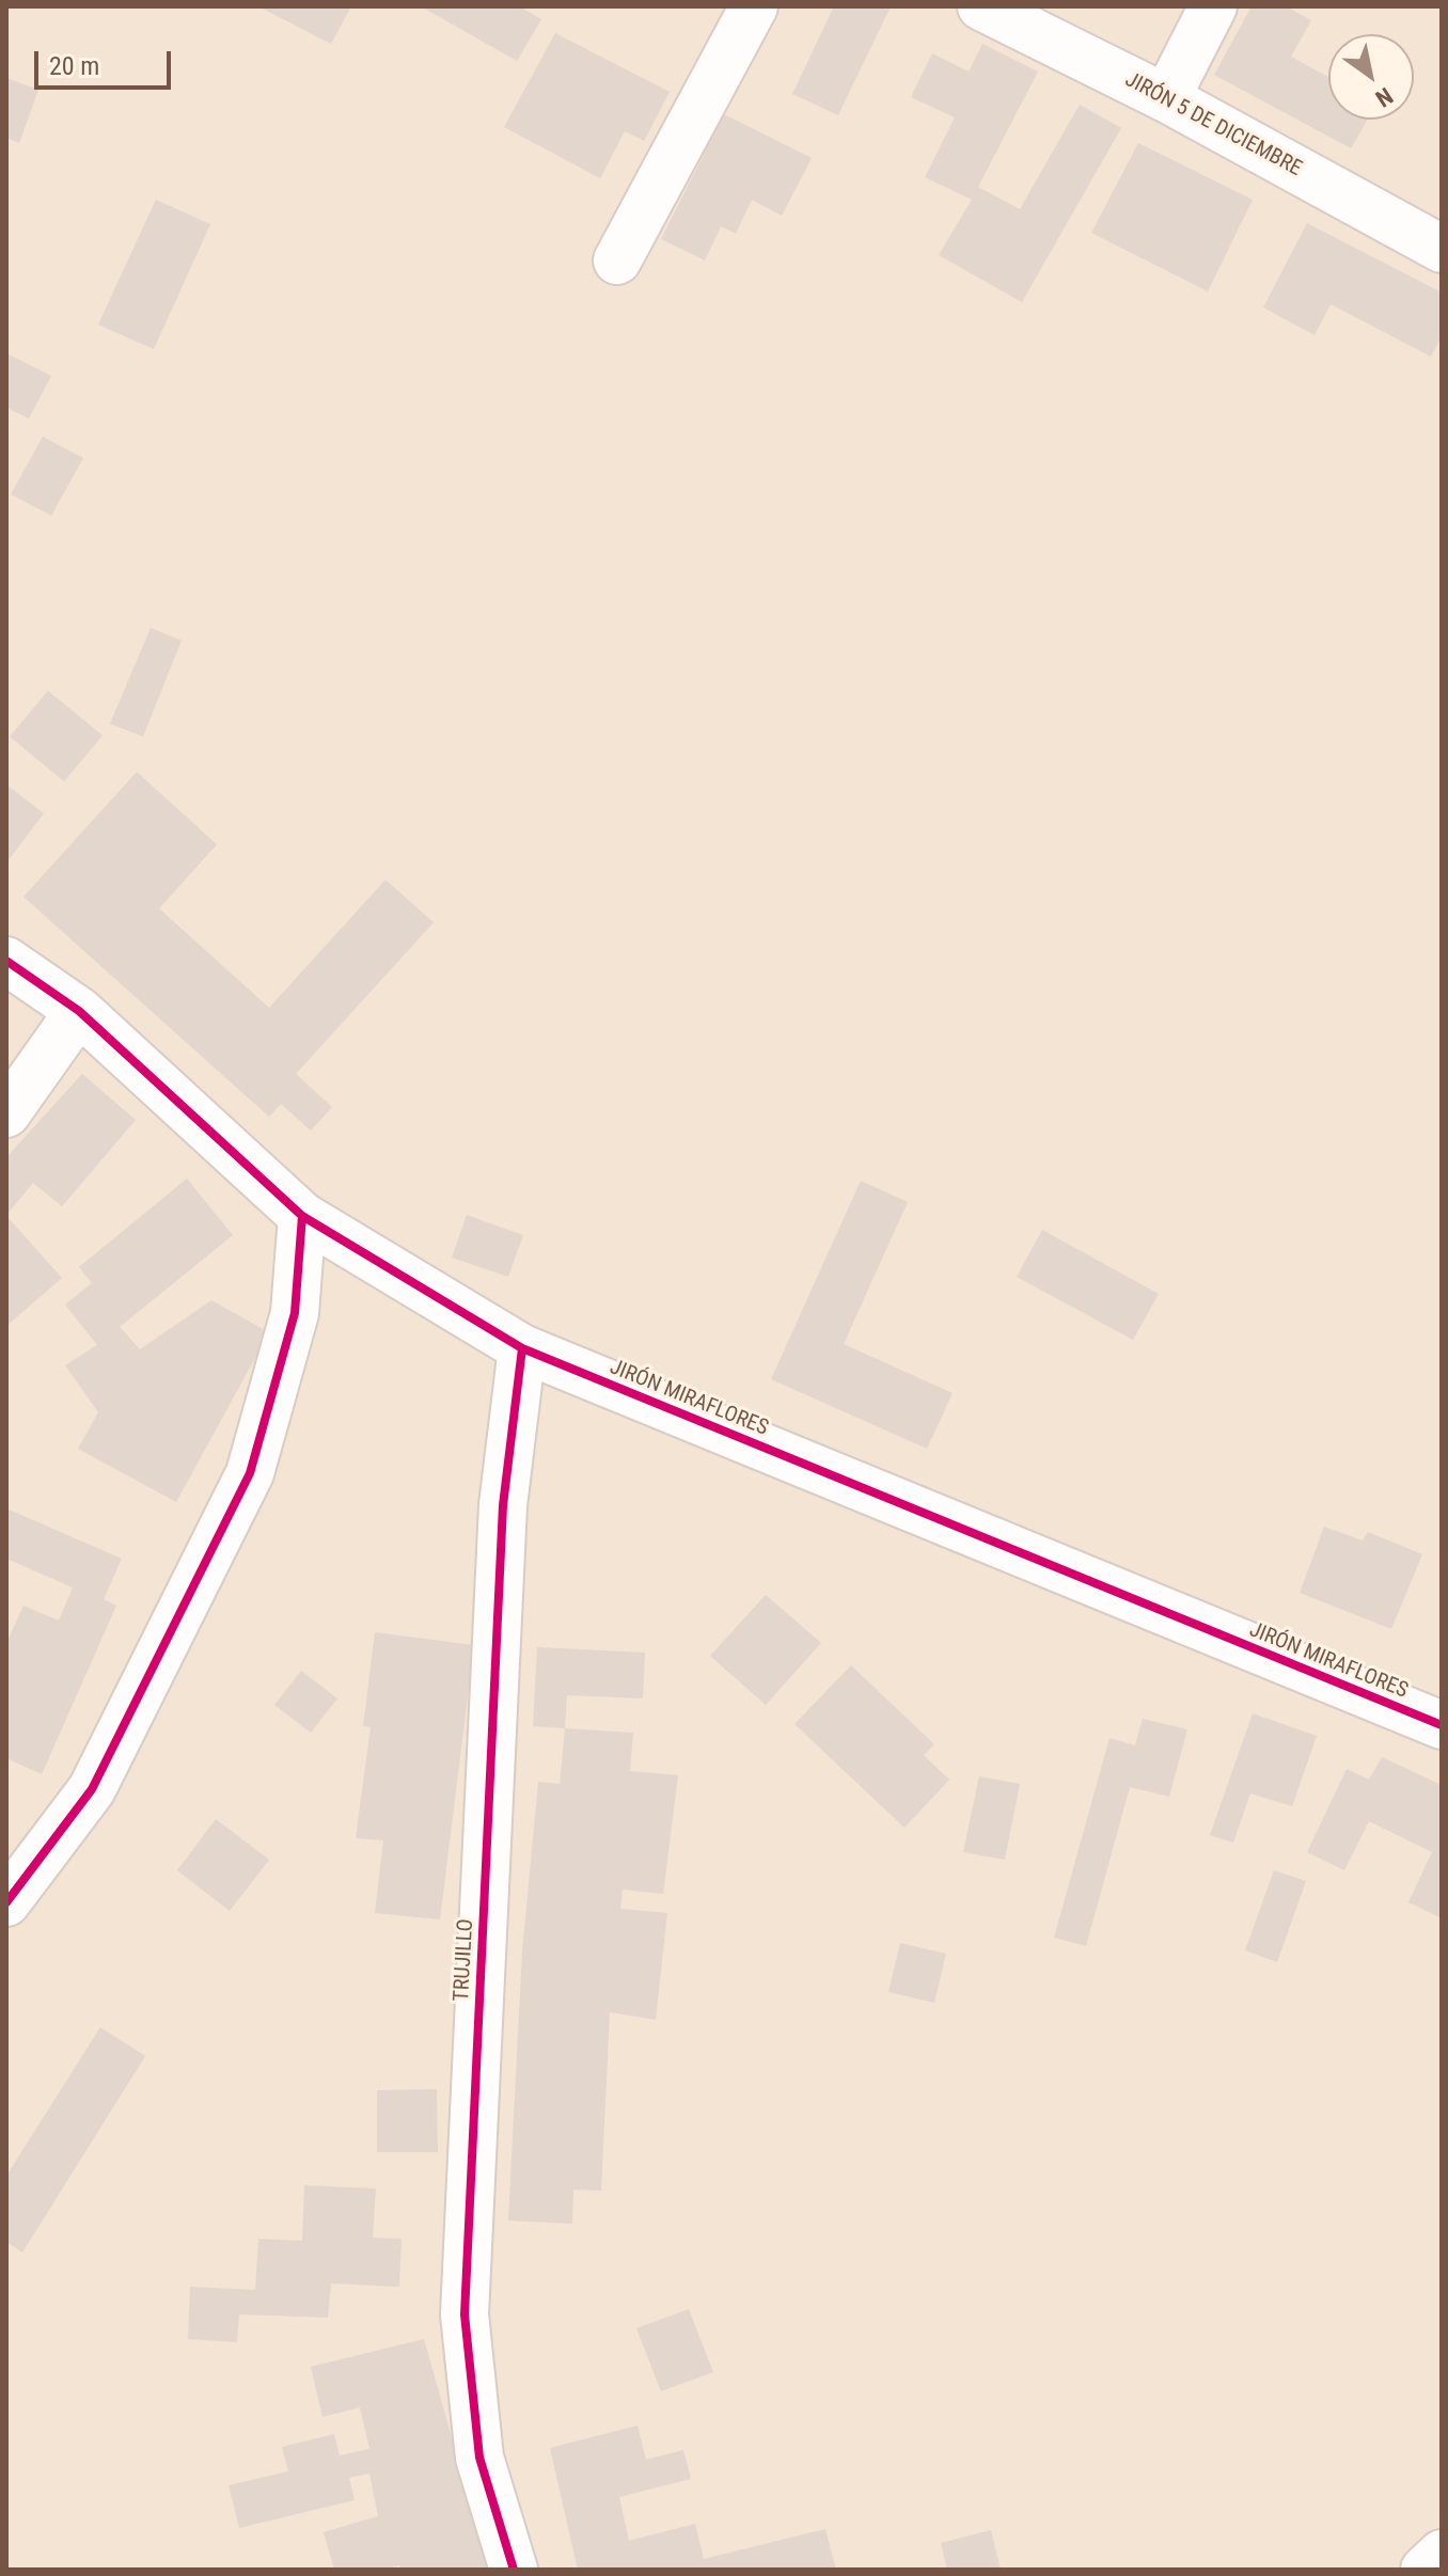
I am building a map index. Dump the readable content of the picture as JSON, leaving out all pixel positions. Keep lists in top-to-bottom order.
{
  "streets": {
    "street": ["JIRÓN 5 DE DICIEMBRE", "JIRÓN MIRAFLORES", "TRUJILLO"]
  },
  "crossings": [
    ["JIRÓN MIRAFLORES", "TRUJILLO"]
  ],
  "scale_bar": "20 m",
  "north": "bottom right"
}
